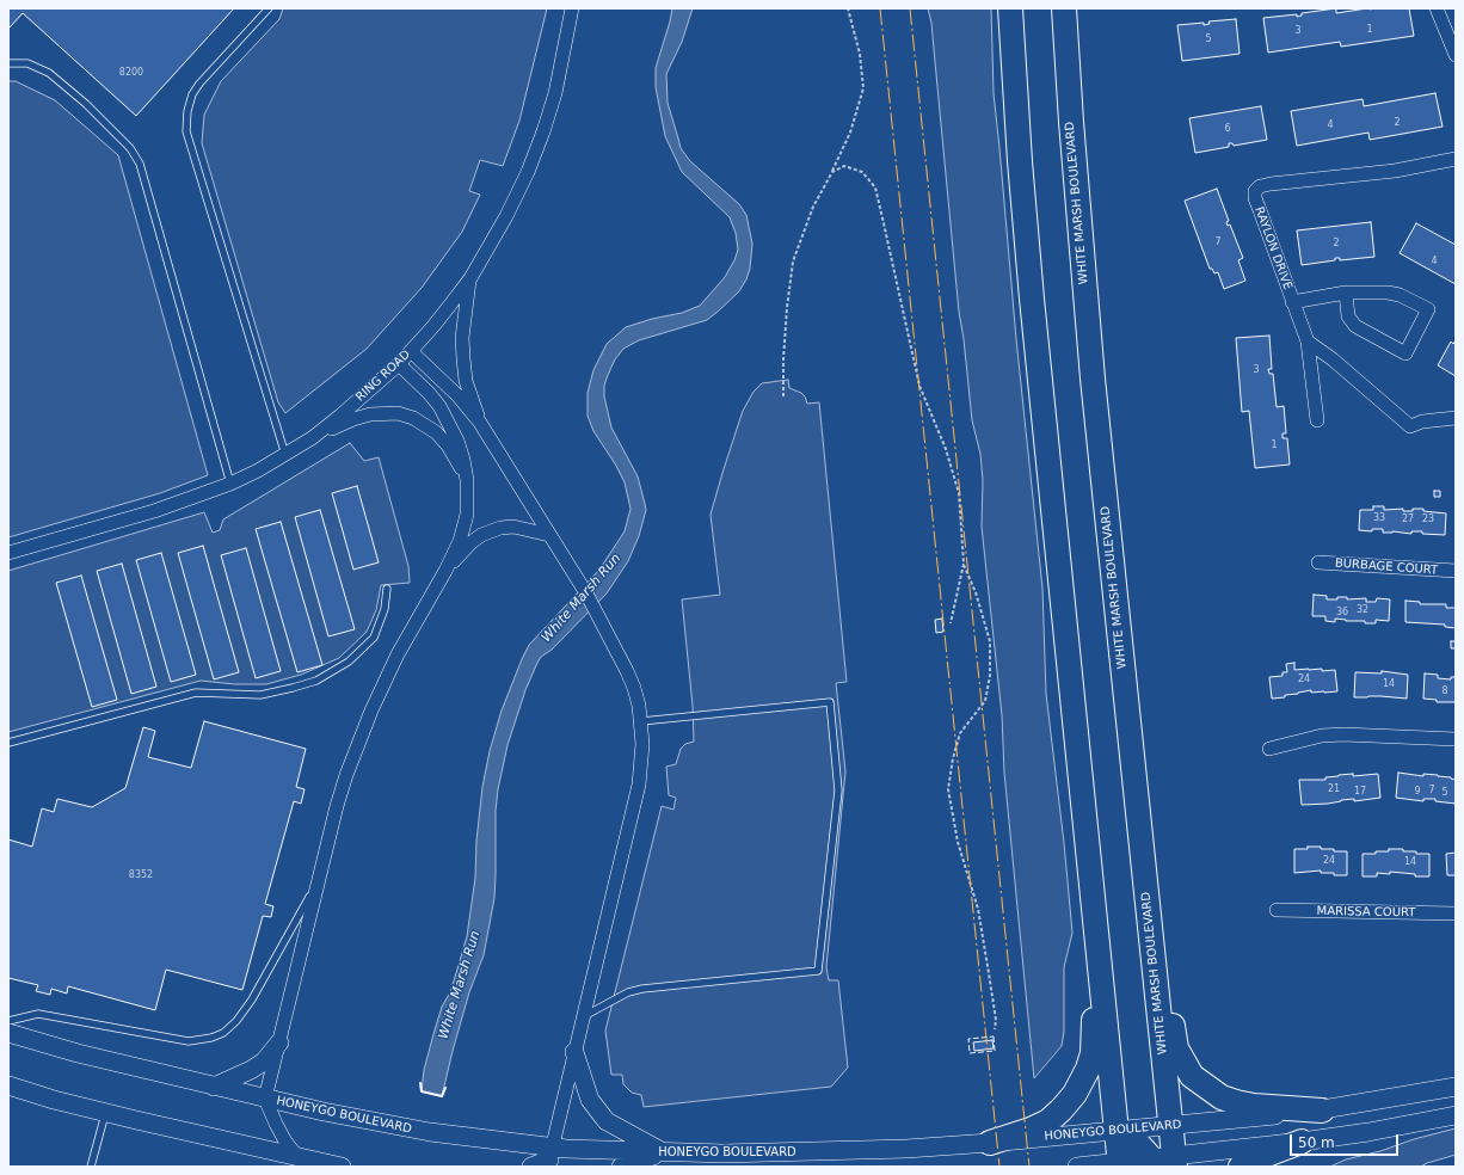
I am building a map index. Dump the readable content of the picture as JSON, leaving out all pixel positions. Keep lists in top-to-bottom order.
{
  "streets": {
    "highway": ["WHITE MARSH BOULEVARD"],
    "main road": ["HONEYGO BOULEVARD"],
    "street": [
      "RAYLON DRIVE",
      "RING ROAD",
      "BURBAGE COURT",
      "MARISSA COURT"
    ]
  },
  "crossings": [
    ["WHITE MARSH BOULEVARD", "HONEYGO BOULEVARD"]
  ],
  "water": ["White Marsh Run"],
  "house_numbers": [
    "1",
    "3",
    "5",
    "8200",
    "2",
    "4",
    "6",
    "7",
    "2",
    "4",
    "3",
    "1",
    "33",
    "27",
    "23",
    "32",
    "36",
    "24",
    "14",
    "8",
    "21",
    "7",
    "17",
    "9",
    "5",
    "24",
    "14",
    "8352"
  ],
  "scale_bar": "50 m"
}
